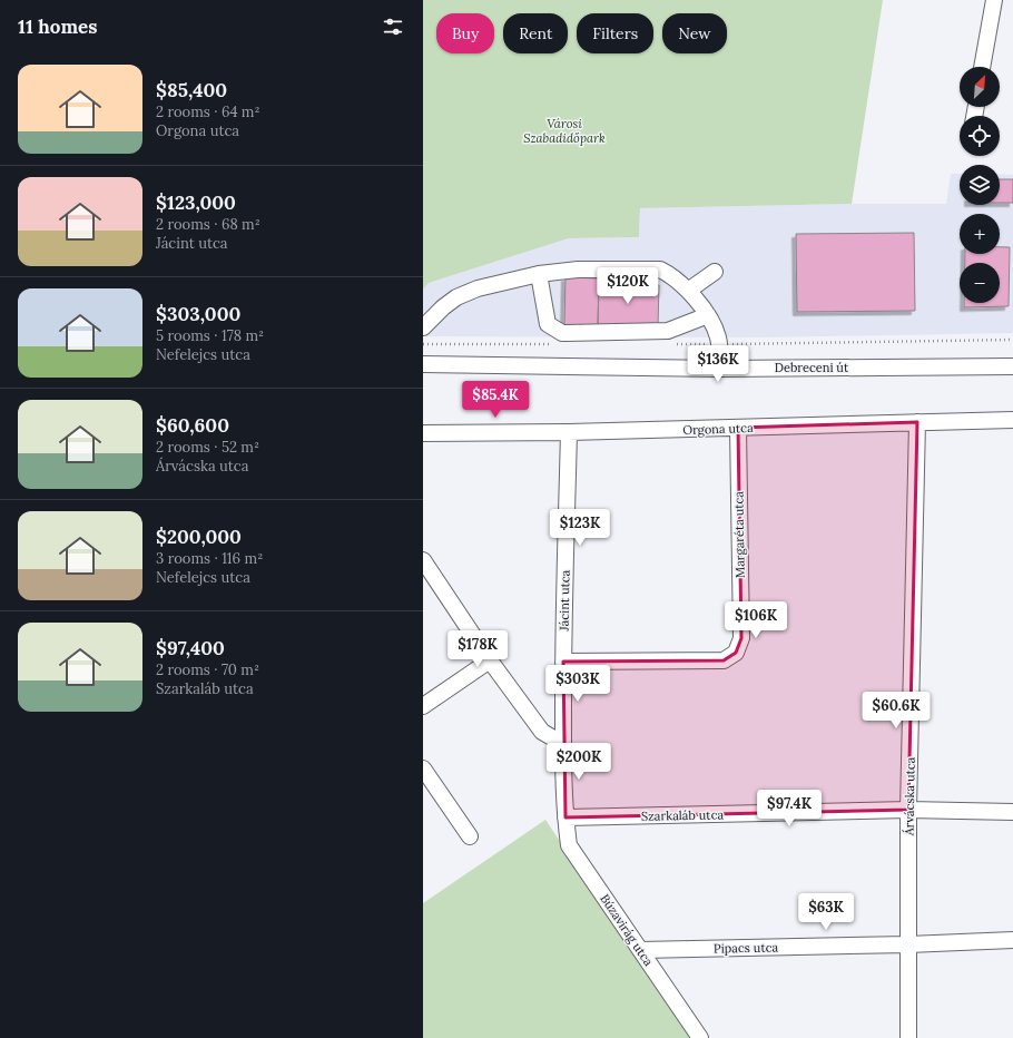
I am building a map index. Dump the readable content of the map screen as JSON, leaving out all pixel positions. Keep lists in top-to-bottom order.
{
  "streets": {
    "street": [
      "Debreceni út",
      "Orgona utca",
      "Margaréta utca",
      "Jácint utca",
      "Árvácska utca",
      "Szarkaláb utca",
      "Búzavirág utca",
      "Pipacs utca"
    ]
  },
  "crossings": [
    ["Orgona utca", "Margaréta utca"],
    ["Orgona utca", "Jácint utca"],
    ["Orgona utca", "Árvácska utca"],
    ["Margaréta utca", "Jácint utca"],
    ["Jácint utca", "Búzavirág utca"],
    ["Árvácska utca", "Szarkaláb utca"],
    ["Árvácska utca", "Pipacs utca"],
    ["Szarkaláb utca", "Búzavirág utca"],
    ["Búzavirág utca", "Pipacs utca"]
  ],
  "parks": ["Városi Szabadidőpark"],
  "north": "top right",
  "page": {
    "heading": "11 homes",
    "chip": [
      "Buy",
      "Rent",
      "Filters",
      "New"
    ],
    "list": [
      {
        "name": "$85,400",
        "note": "2 rooms · 64 m² · Orgona utca"
      },
      {
        "name": "$123,000",
        "note": "2 rooms · 68 m² · Jácint utca"
      },
      {
        "name": "$303,000",
        "note": "5 rooms · 178 m² · Nefelejcs utca"
      },
      {
        "name": "$60,600",
        "note": "2 rooms · 52 m² · Árvácska utca"
      },
      {
        "name": "$200,000",
        "note": "3 rooms · 116 m² · Nefelejcs utca"
      },
      {
        "name": "$97,400",
        "note": "2 rooms · 70 m² · Szarkaláb utca"
      }
    ],
    "map_buttons": ["+", "−"],
    "price": [
      "$120K",
      "$136K",
      "$85.4K",
      "$123K",
      "$106K",
      "$178K",
      "$303K",
      "$60.6K",
      "$200K",
      "$97.4K",
      "$63K"
    ]
  }
}
